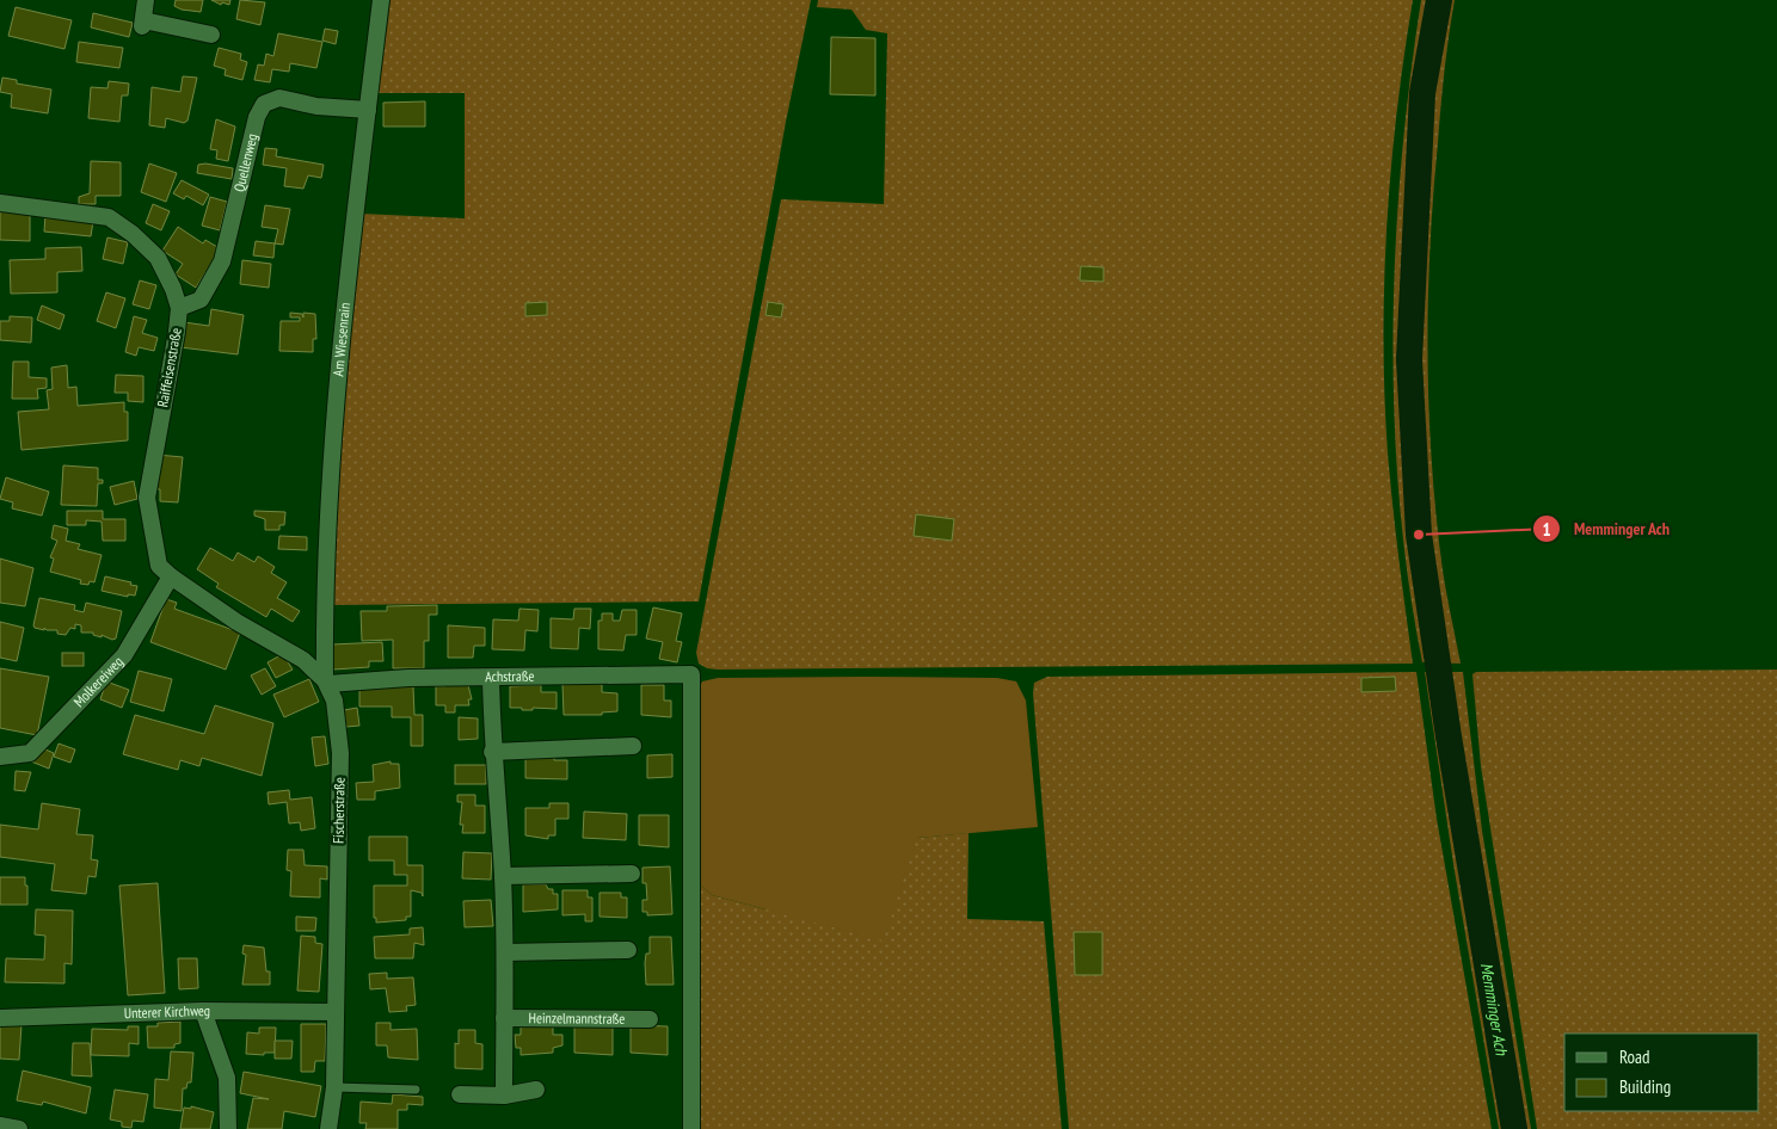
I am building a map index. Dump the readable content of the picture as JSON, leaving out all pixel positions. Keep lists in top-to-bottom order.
{
  "streets": {
    "street": [
      "Quellenweg",
      "Am Wiesenrain",
      "Raiffeisenstraße",
      "Achstraße",
      "Molkereiweg",
      "Fischerstraße",
      "Unterer Kirchweg",
      "Heinzelmannstraße"
    ]
  },
  "crossings": [
    ["Quellenweg", "Am Wiesenrain"],
    ["Quellenweg", "Raiffeisenstraße"],
    ["Am Wiesenrain", "Achstraße"],
    ["Am Wiesenrain", "Fischerstraße"],
    ["Raiffeisenstraße", "Molkereiweg"],
    ["Achstraße", "Fischerstraße"],
    ["Fischerstraße", "Unterer Kirchweg"]
  ],
  "water": ["Memminger Ach"],
  "places": ["Memminger Ach"],
  "legend": ["Road", "Building"]
}
